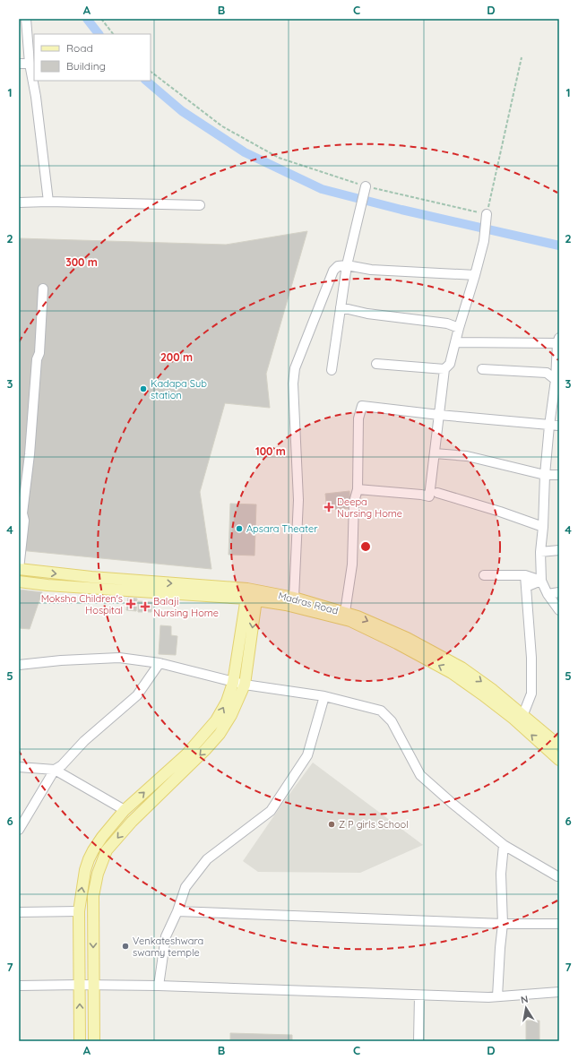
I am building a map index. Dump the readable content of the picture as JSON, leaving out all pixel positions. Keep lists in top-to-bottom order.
{
  "streets": {
    "main road": ["Madras Road"]
  },
  "places": {
    "other": [
      "Kadapa Sub station",
      "Apsara Theater",
      "Z P girls School",
      "Venkateshwara swamy temple"
    ],
    "health": ["Deepa Nursing Home", "Moksha Children's Hospital", "Balaji Nursing Home"]
  },
  "legend": ["Road", "Building"],
  "north": "top",
  "grid": {
    "columns": [
      "A",
      "B",
      "C",
      "D"
    ],
    "rows": [
      "1",
      "2",
      "3",
      "4",
      "5",
      "6",
      "7"
    ]
  },
  "rings": ["300 m", "200 m", "100 m"]
}
